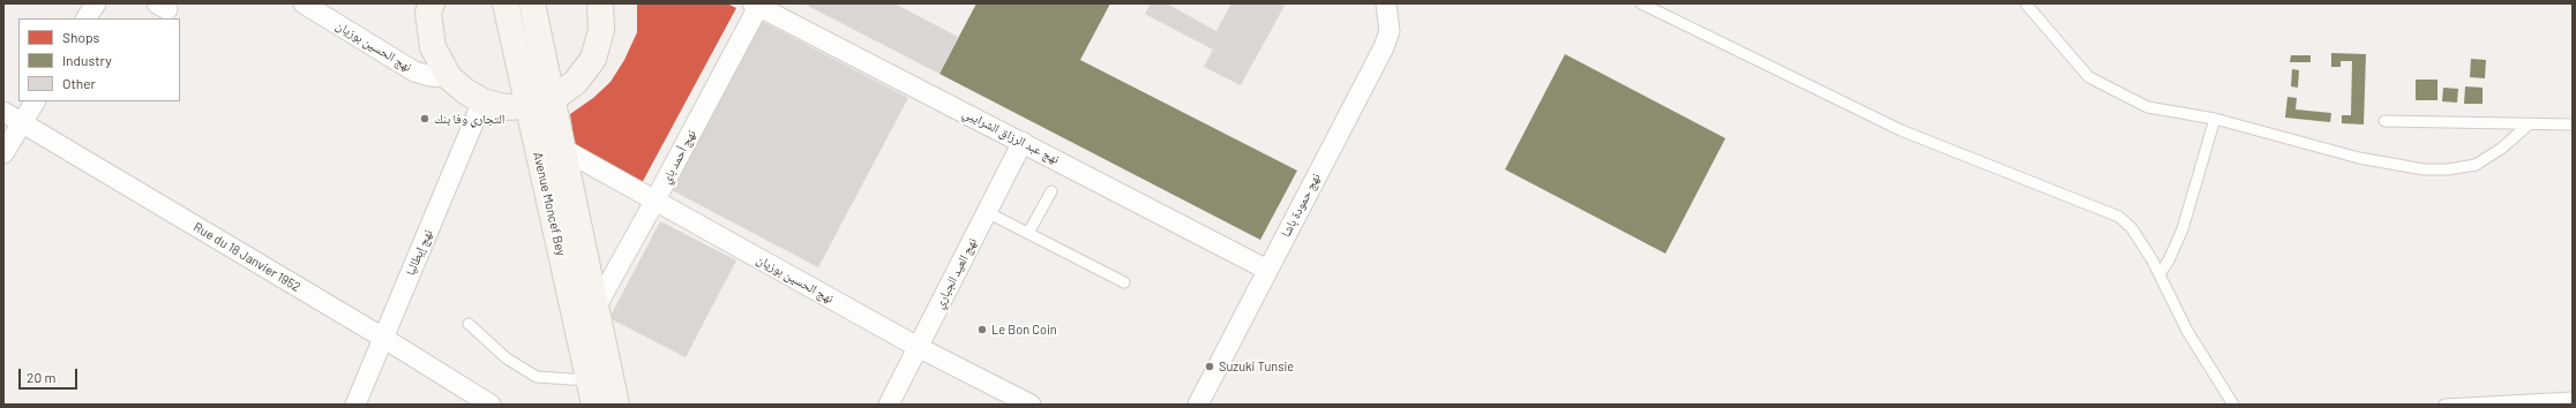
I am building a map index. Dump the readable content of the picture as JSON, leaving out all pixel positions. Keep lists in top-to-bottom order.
{
  "streets": {
    "main road": ["Avenue Moncef Bey"],
    "street": [
      "نهج الحسين بوزيان",
      "نهج عبد الرزاق الشرايبي",
      "نهج أحمد باي",
      "نهج حمودة باشا",
      "نهج إيطاليا",
      "Rue du 18 Janvier 1952",
      "نهج العيد الجباري"
    ]
  },
  "crossings": [
    ["نهج الحسين بوزيان", "نهج أحمد باي"],
    ["نهج الحسين بوزيان", "Avenue Moncef Bey"],
    ["نهج الحسين بوزيان", "نهج العيد الجباري"],
    ["نهج عبد الرزاق الشرايبي", "نهج أحمد باي"],
    ["نهج عبد الرزاق الشرايبي", "نهج حمودة باشا"],
    ["نهج عبد الرزاق الشرايبي", "نهج العيد الجباري"],
    ["نهج أحمد باي", "Avenue Moncef Bey"],
    ["نهج إيطاليا", "Rue du 18 Janvier 1952"]
  ],
  "places": ["التجاري وفا بنك", "Le Bon Coin", "Suzuki Tunsie"],
  "legend": ["Shops", "Industry", "Other"],
  "scale_bar": "20 m"
}
